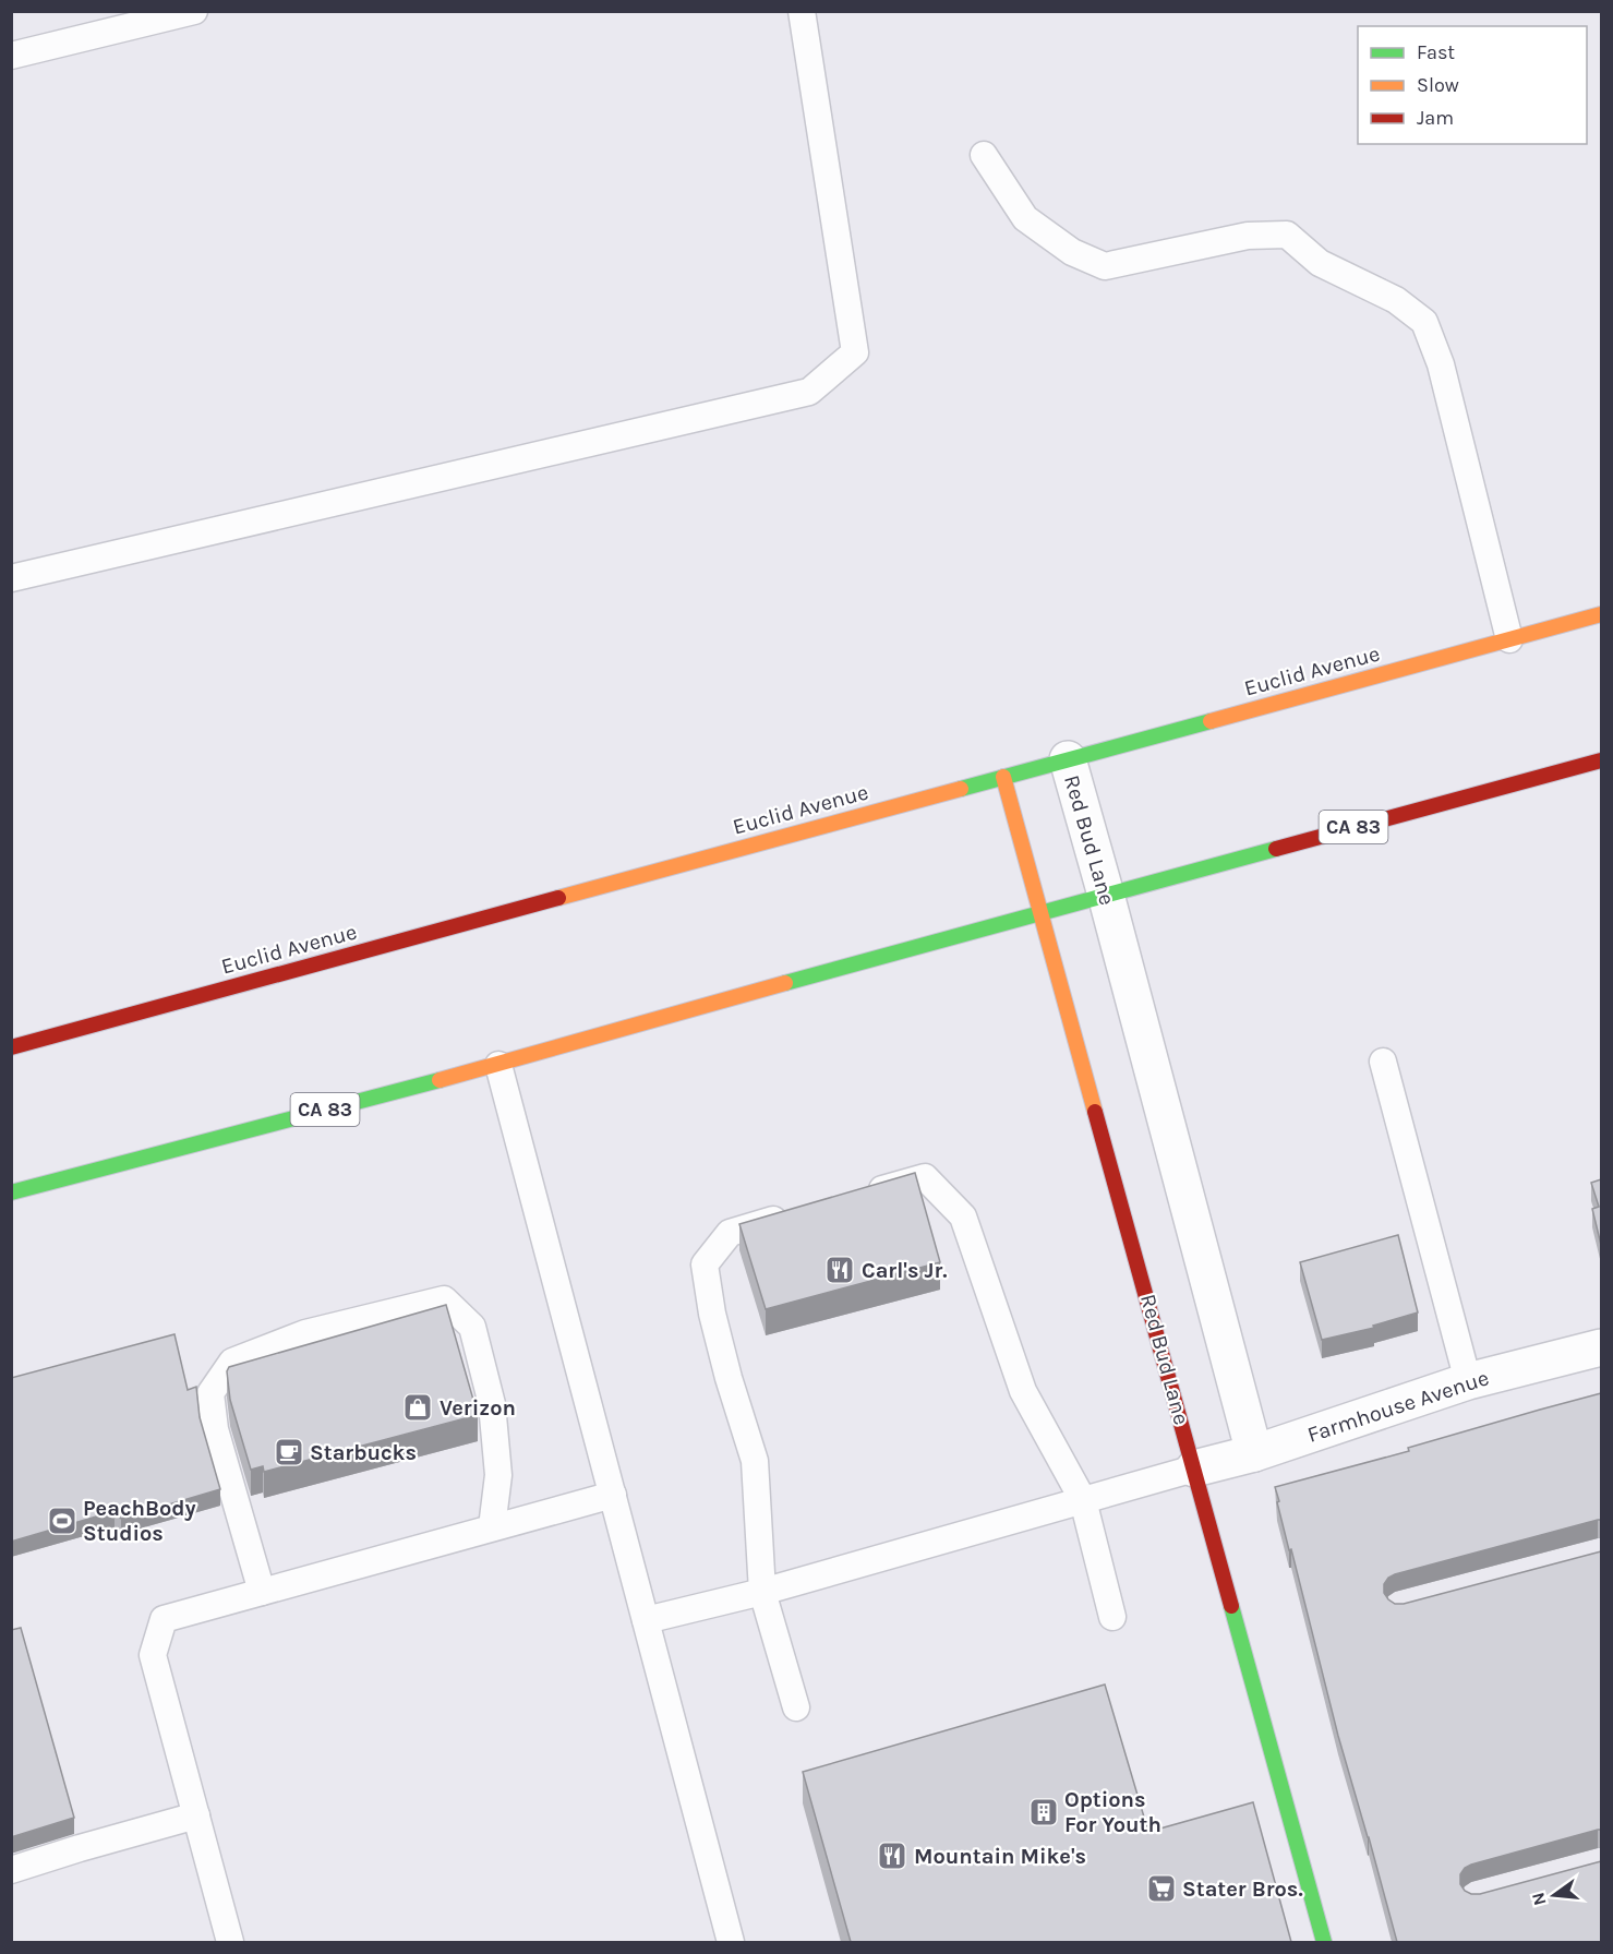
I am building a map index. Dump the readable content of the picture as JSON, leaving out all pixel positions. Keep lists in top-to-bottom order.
{
  "streets": {
    "main road": ["Euclid Avenue", "CA 83", "Red Bud Lane"],
    "street": ["Farmhouse Avenue"]
  },
  "crossings": [
    ["Euclid Avenue", "Red Bud Lane"],
    ["CA 83", "Red Bud Lane"],
    ["Red Bud Lane", "Farmhouse Avenue"]
  ],
  "places": {
    "restaurant": ["Carl's Jr.", "Mountain Mike's"],
    "shop": ["Verizon"],
    "cafe": ["Starbucks"],
    "sports": ["PeachBody Studios"],
    "building": ["Options For Youth"],
    "supermarket": ["Stater Bros."]
  },
  "legend": ["Fast", "Slow", "Jam"],
  "north": "left"
}
